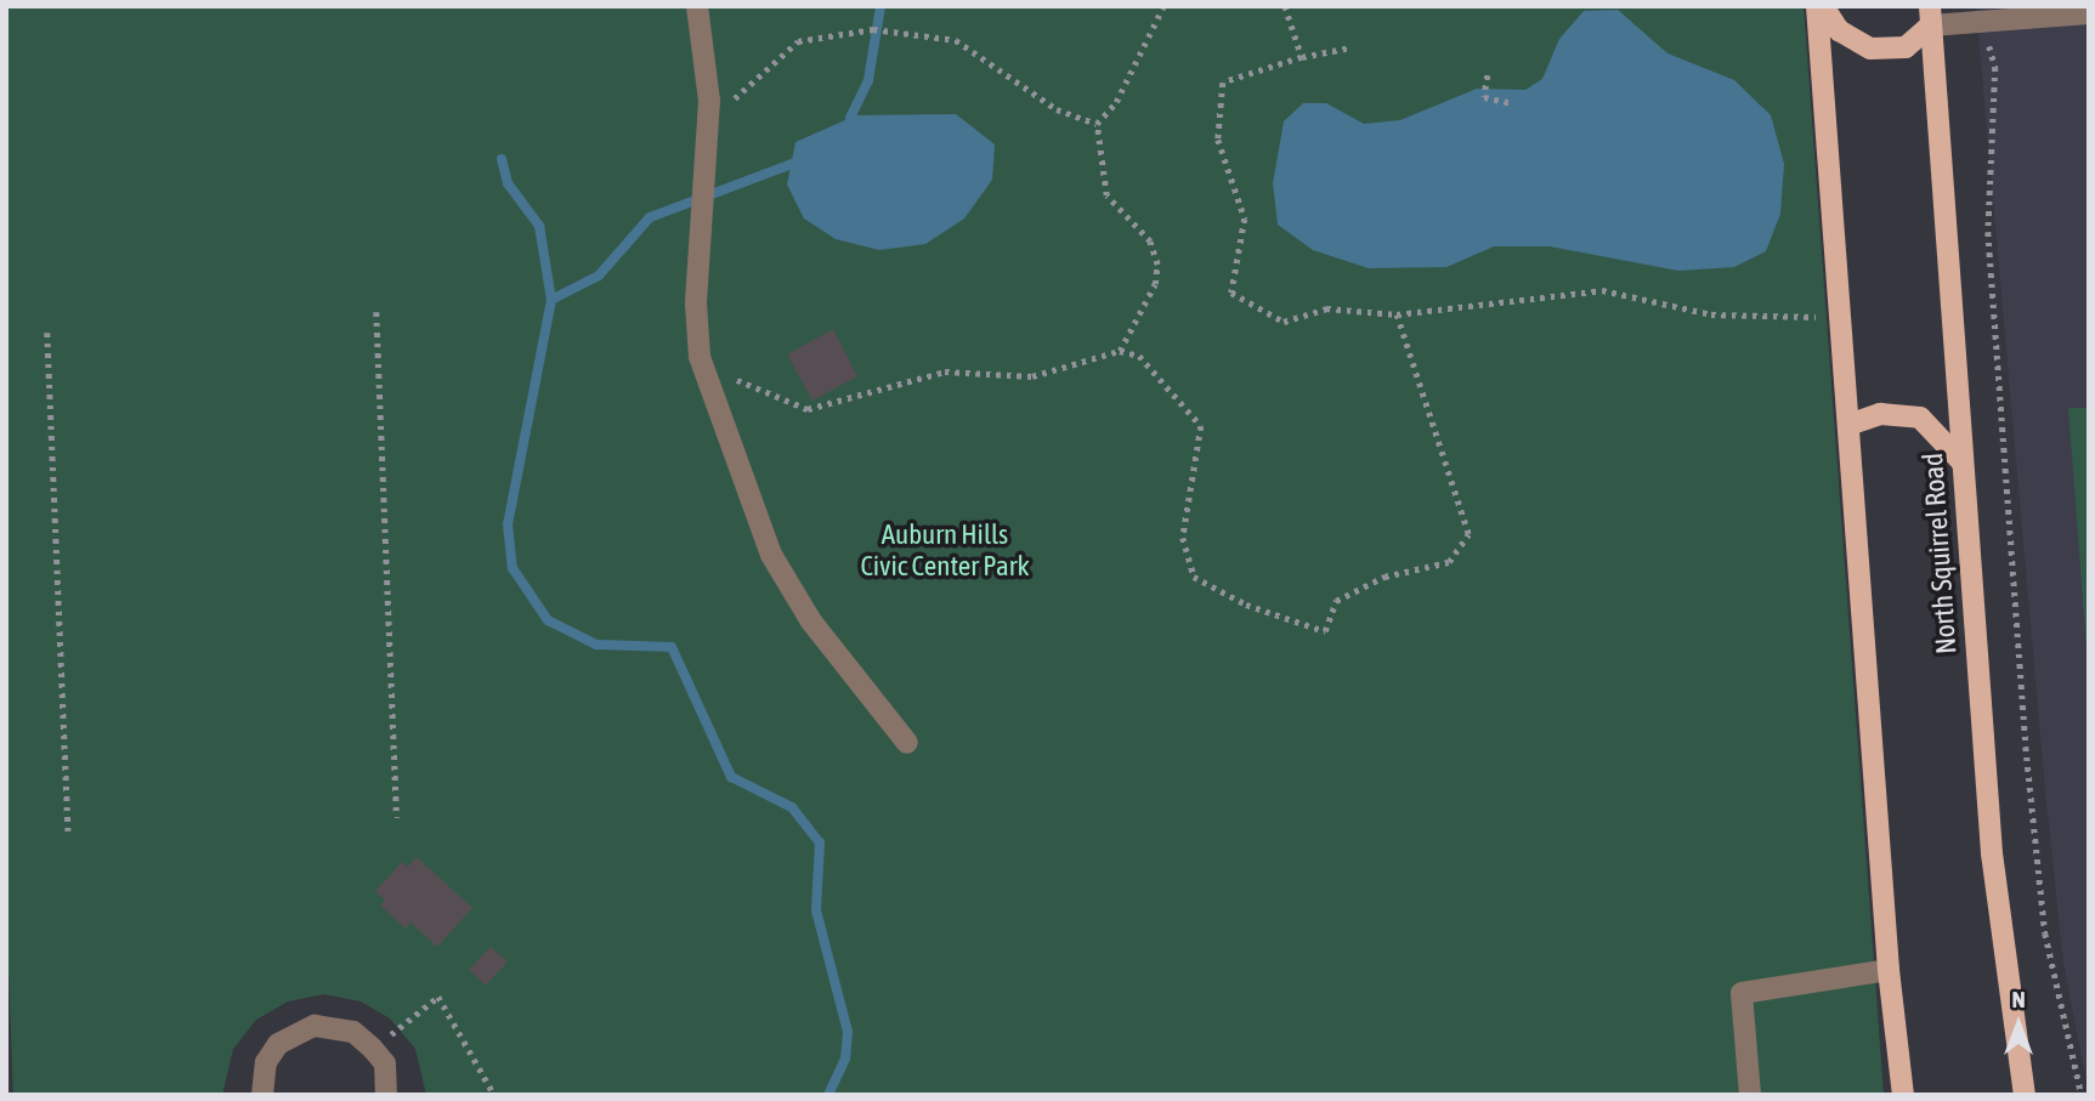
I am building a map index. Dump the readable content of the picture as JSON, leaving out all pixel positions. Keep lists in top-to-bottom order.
{
  "streets": {
    "main road": ["North Squirrel Road"]
  },
  "parks": ["Auburn Hills Civic Center Park"],
  "north": "top"
}
